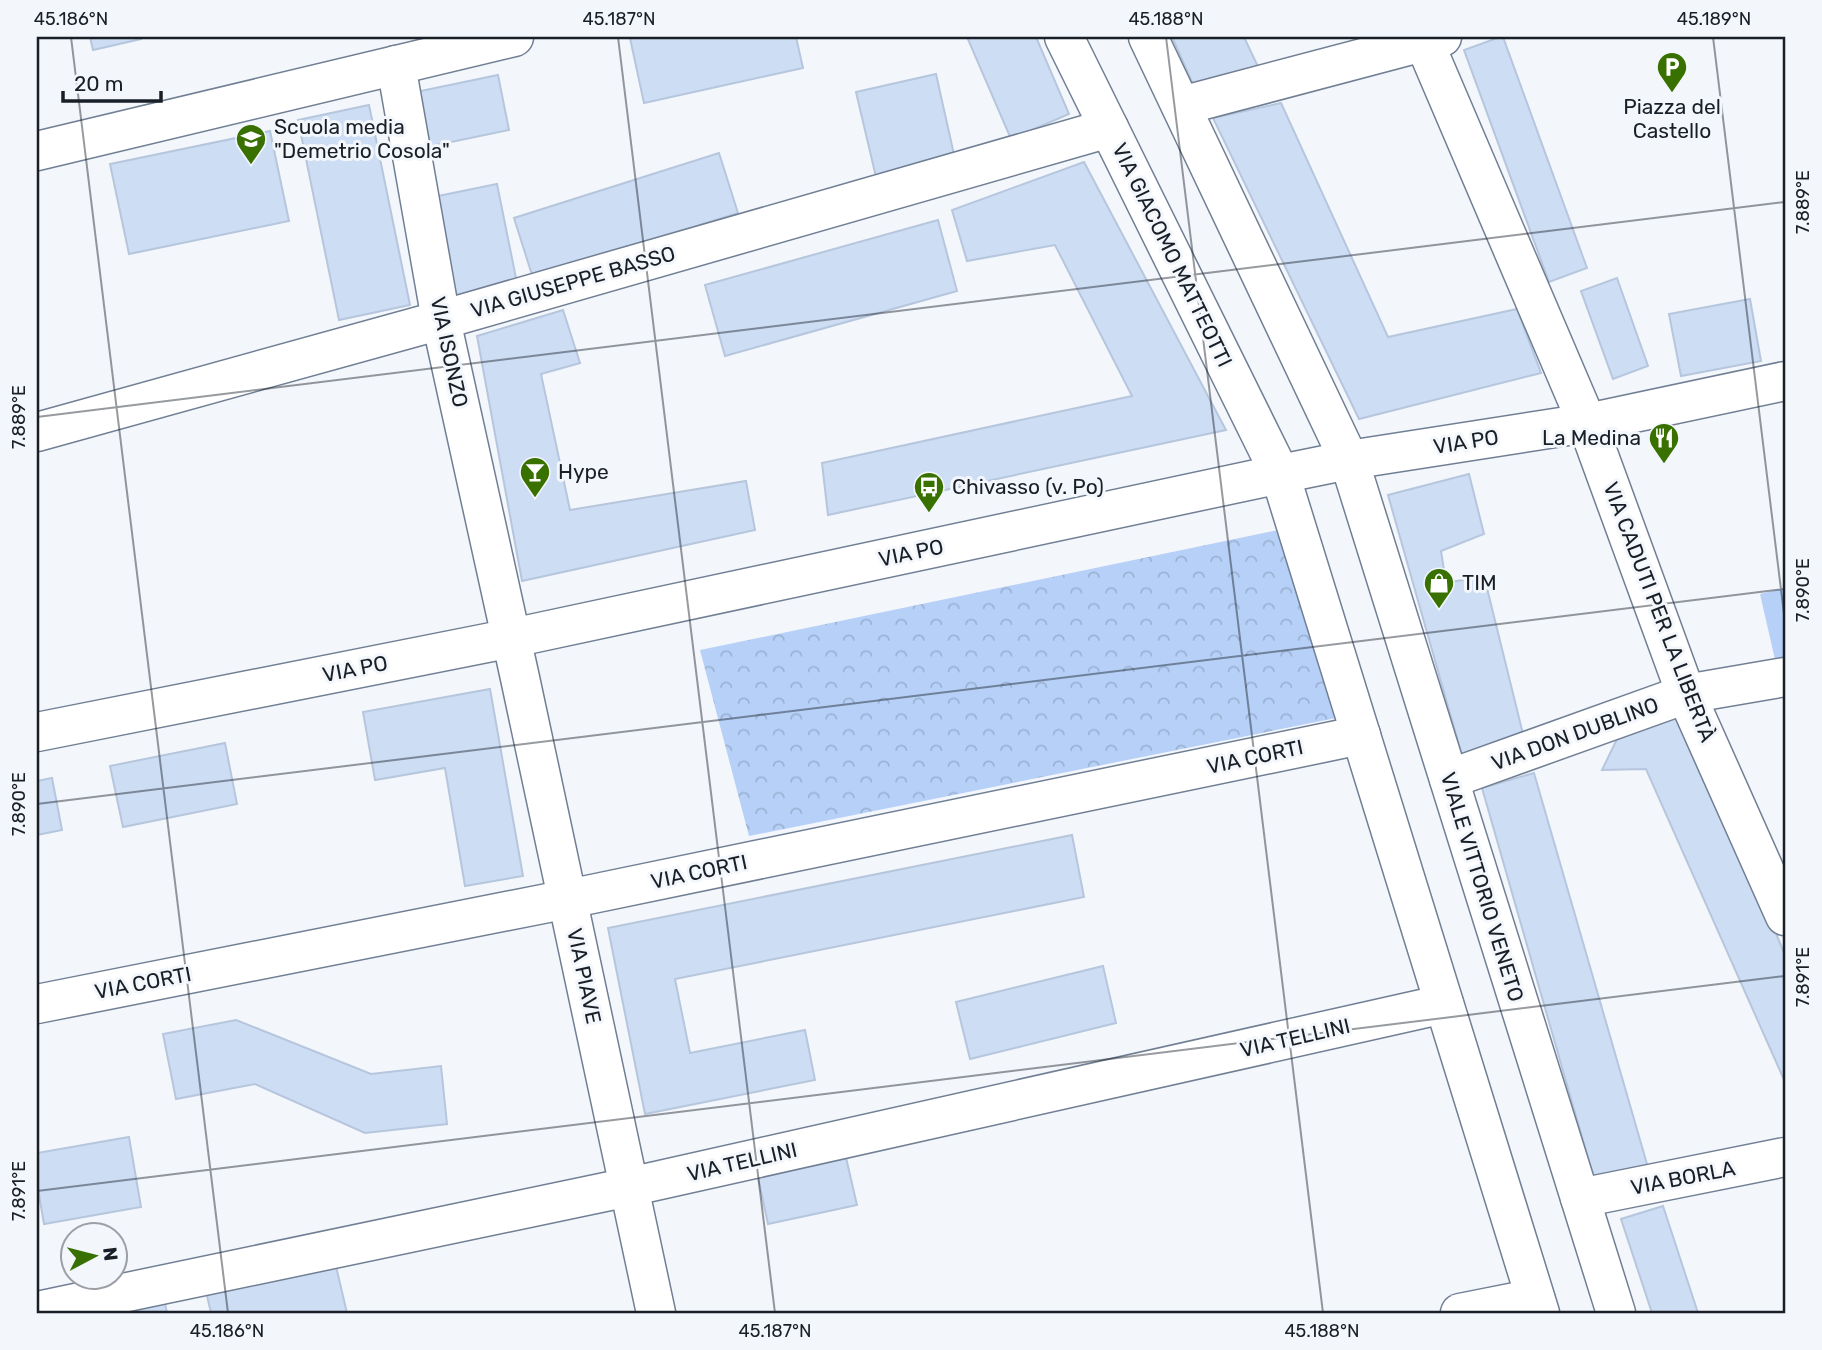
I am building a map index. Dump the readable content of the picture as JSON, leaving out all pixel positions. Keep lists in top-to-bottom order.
{
  "streets": {
    "street": [
      "VIA GIACOMO MATTEOTTI",
      "VIA GIUSEPPE BASSO",
      "VIA ISONZO",
      "VIA PO",
      "VIA CADUTI PER LA LIBERTÀ",
      "VIA DON DUBLINO",
      "VIA CORTI",
      "VIALE VITTORIO VENETO",
      "VIA PIAVE",
      "VIA TELLINI",
      "VIA BORLA"
    ]
  },
  "crossings": [
    ["VIA GIACOMO MATTEOTTI", "VIA GIUSEPPE BASSO"],
    ["VIA GIACOMO MATTEOTTI", "VIA PO"],
    ["VIA GIUSEPPE BASSO", "VIA ISONZO"],
    ["VIA ISONZO", "VIA PO"],
    ["VIA ISONZO", "VIA PIAVE"],
    ["VIA PO", "VIA CADUTI PER LA LIBERTÀ"],
    ["VIA PO", "VIALE VITTORIO VENETO"],
    ["VIA PO", "VIA PIAVE"],
    ["VIA CADUTI PER LA LIBERTÀ", "VIA DON DUBLINO"],
    ["VIA DON DUBLINO", "VIALE VITTORIO VENETO"],
    ["VIA CORTI", "VIA PIAVE"],
    ["VIALE VITTORIO VENETO", "VIA BORLA"],
    ["VIA PIAVE", "VIA TELLINI"]
  ],
  "places": {
    "parking": ["Piazza del Castello"],
    "school or university": ["Scuola media \"Demetrio Cosola\""],
    "restaurant": ["La Medina"],
    "bar": ["Hype"],
    "bus stop": ["Chivasso (v. Po)"],
    "shop": ["TIM"]
  },
  "scale_bar": "20 m",
  "north": "right",
  "coordinates": [
    "45.186°N",
    "45.187°N",
    "45.188°N",
    "45.189°N",
    "7.889°E",
    "7.890°E",
    "7.891°E"
  ]
}
